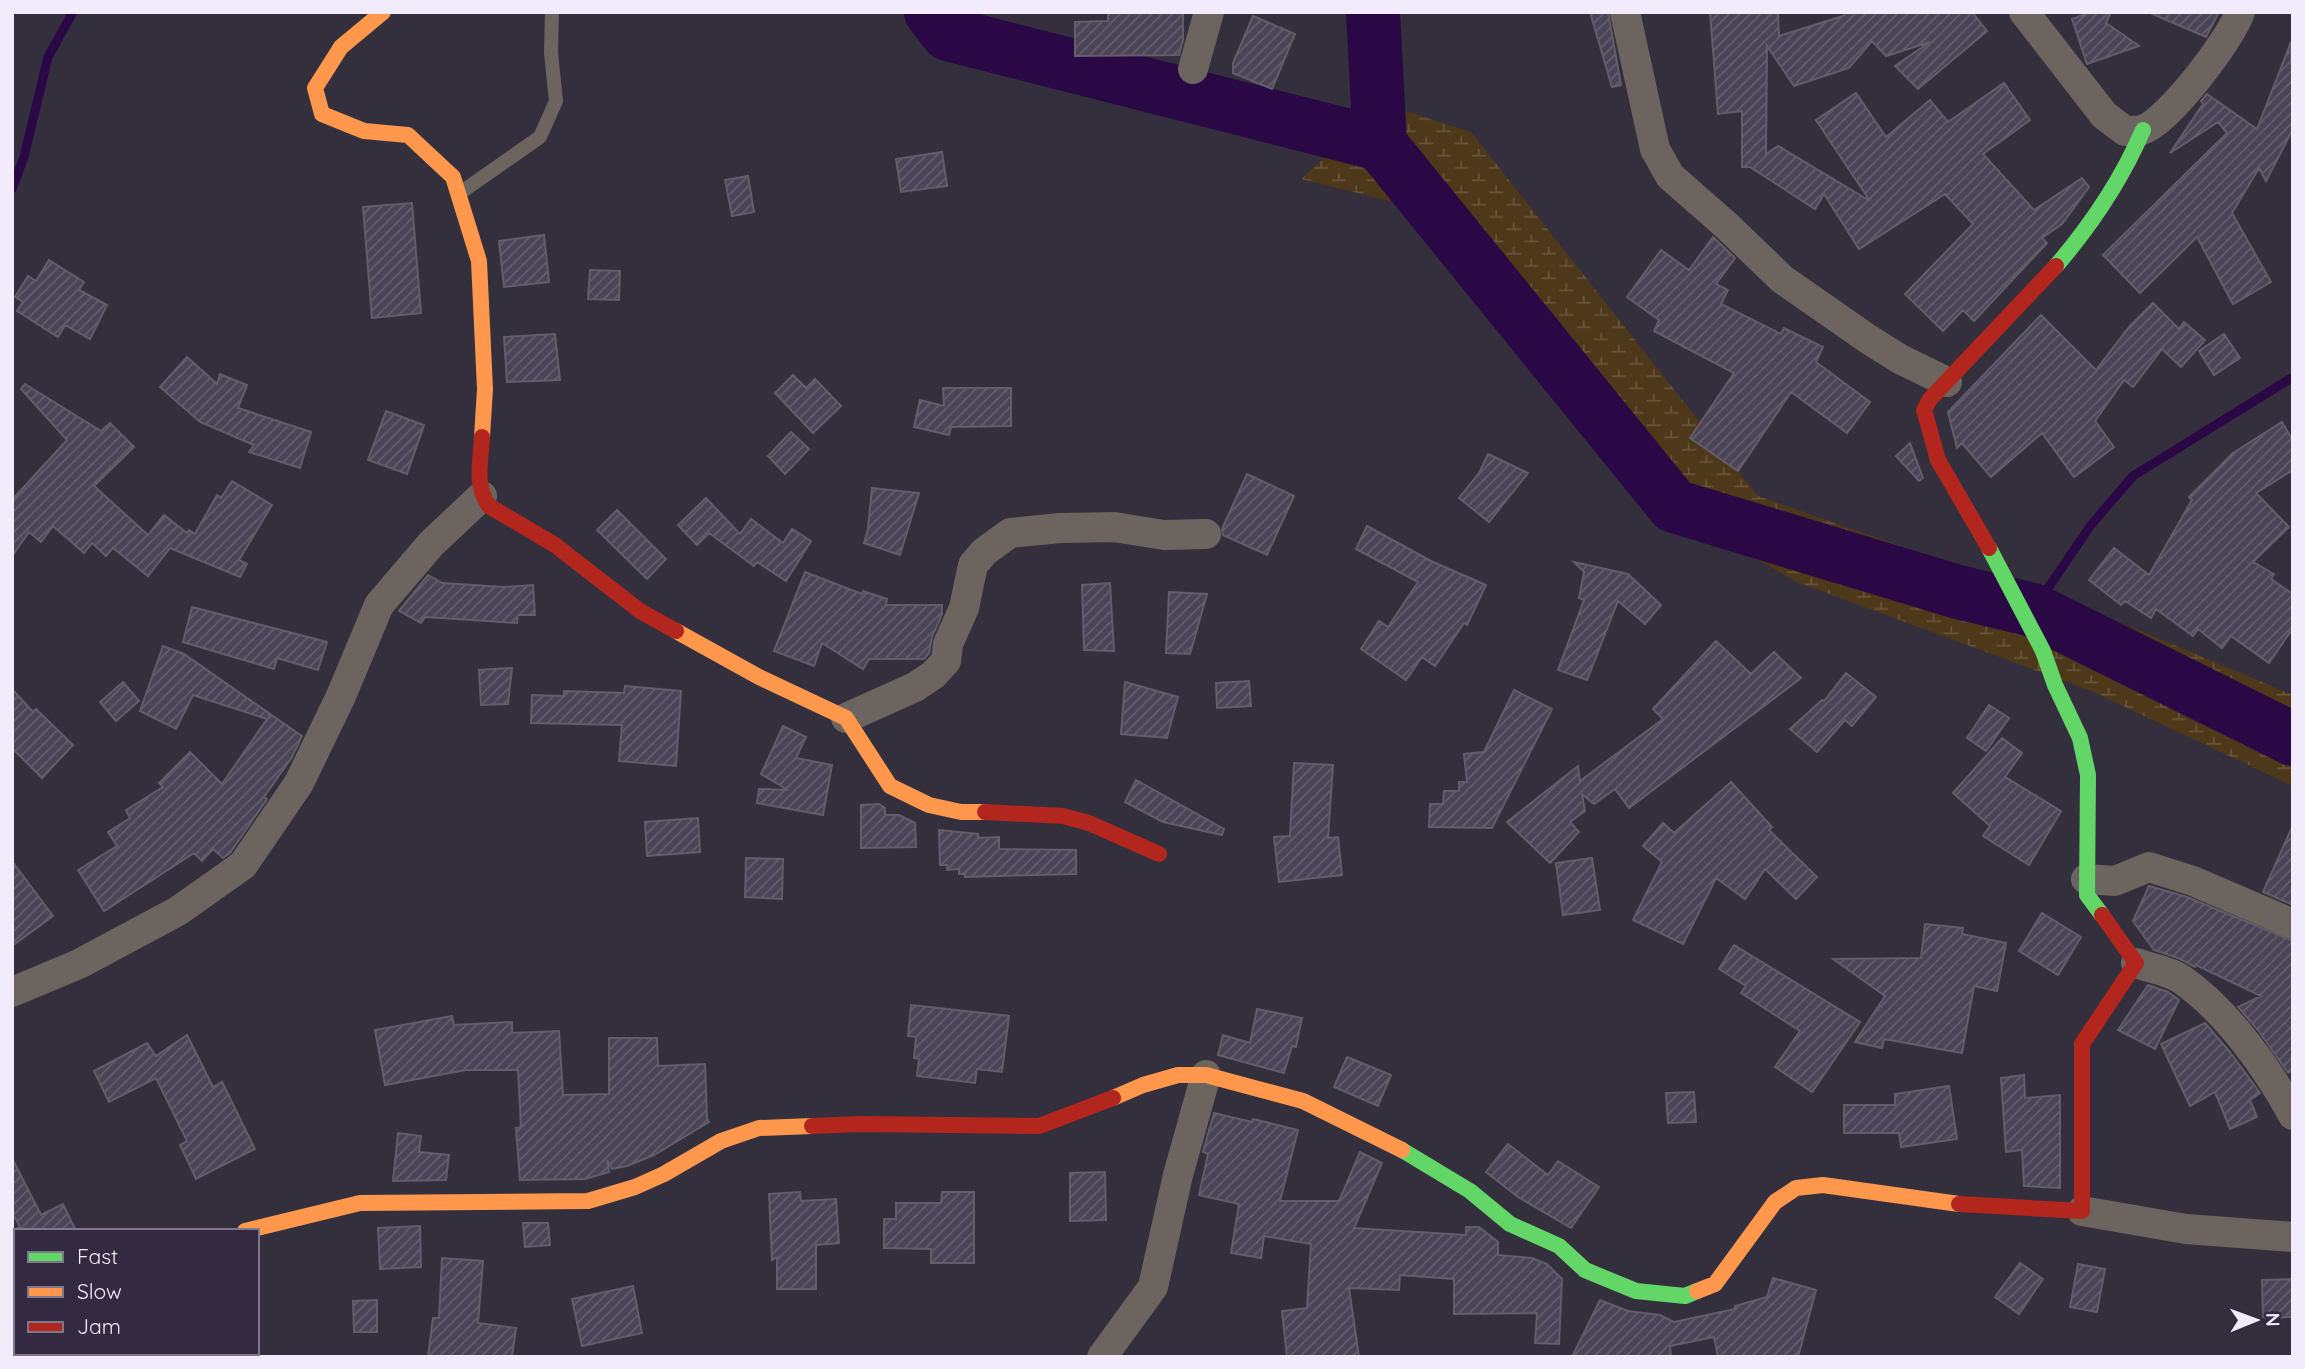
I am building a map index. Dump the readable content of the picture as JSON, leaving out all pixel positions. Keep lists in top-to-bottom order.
{
  "legend": ["Fast", "Slow", "Jam"],
  "north": "right"
}
